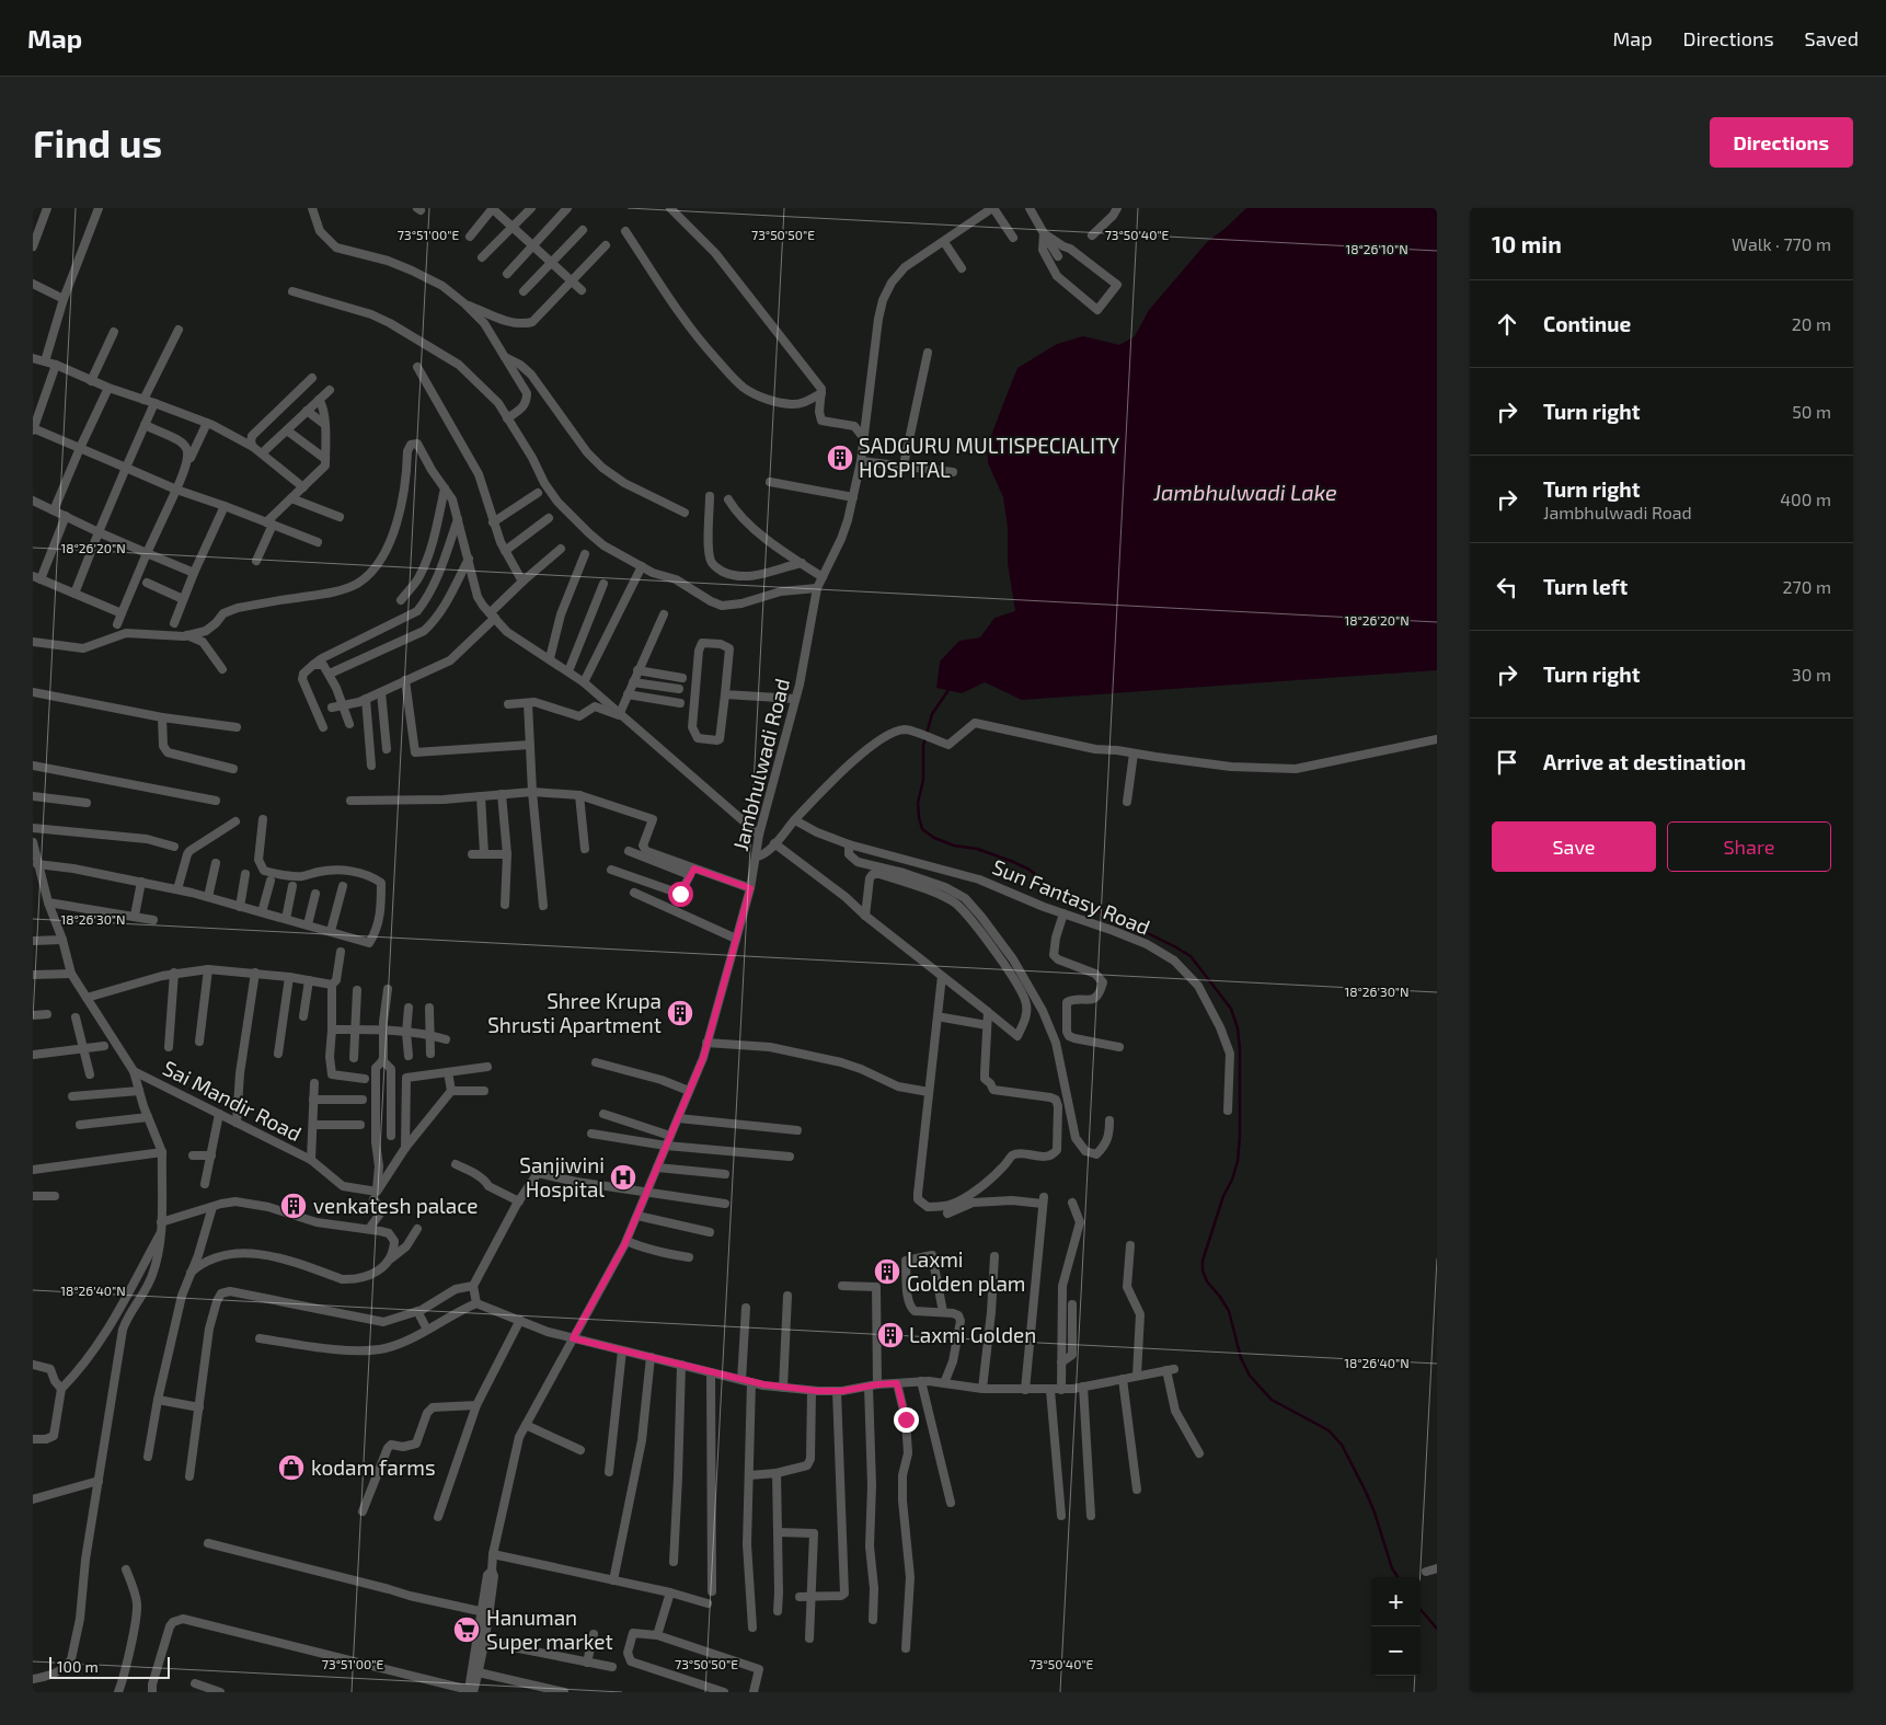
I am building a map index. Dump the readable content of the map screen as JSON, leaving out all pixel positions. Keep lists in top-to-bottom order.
{
  "streets": {
    "street": ["Jambhulwadi Road", "Sun Fantasy Road", "Sai Mandir Road"]
  },
  "water": ["Jambhulwadi Lake"],
  "places": {
    "building": [
      "SADGURU MULTISPECIALITY HOSPITAL",
      "Shree Krupa Shrusti Apartment",
      "venkatesh palace",
      "Laxmi Golden plam",
      "Laxmi Golden"
    ],
    "hospital": ["Sanjiwini Hospital"],
    "shop": ["kodam farms"],
    "supermarket": ["Hanuman Super market"]
  },
  "scale_bar": "100 m",
  "page": {
    "header": "Map",
    "nav": ["Map", "Directions", "Saved"],
    "buttons": [
      "Directions",
      ["Save", "Share"]
    ],
    "title": "Find us",
    "heading": ["10 min", "Walk · 770 m"],
    "list": [
      ["Continue", "20 m"],
      ["Turn right", "50 m"],
      ["Turn right", "Jambhulwadi Road", "400 m"],
      ["Turn left", "270 m"],
      ["Turn right", "30 m"],
      "Arrive at destination"
    ],
    "map_buttons": ["+", "−"],
    "scale": "100 m"
  },
  "coordinates": [
    "73°51'00\"E",
    "73°50'50\"E",
    "73°50'40\"E",
    "18°26'10\"N",
    "18°26'20\"N",
    "18°26'30\"N",
    "18°26'40\"N"
  ]
}
